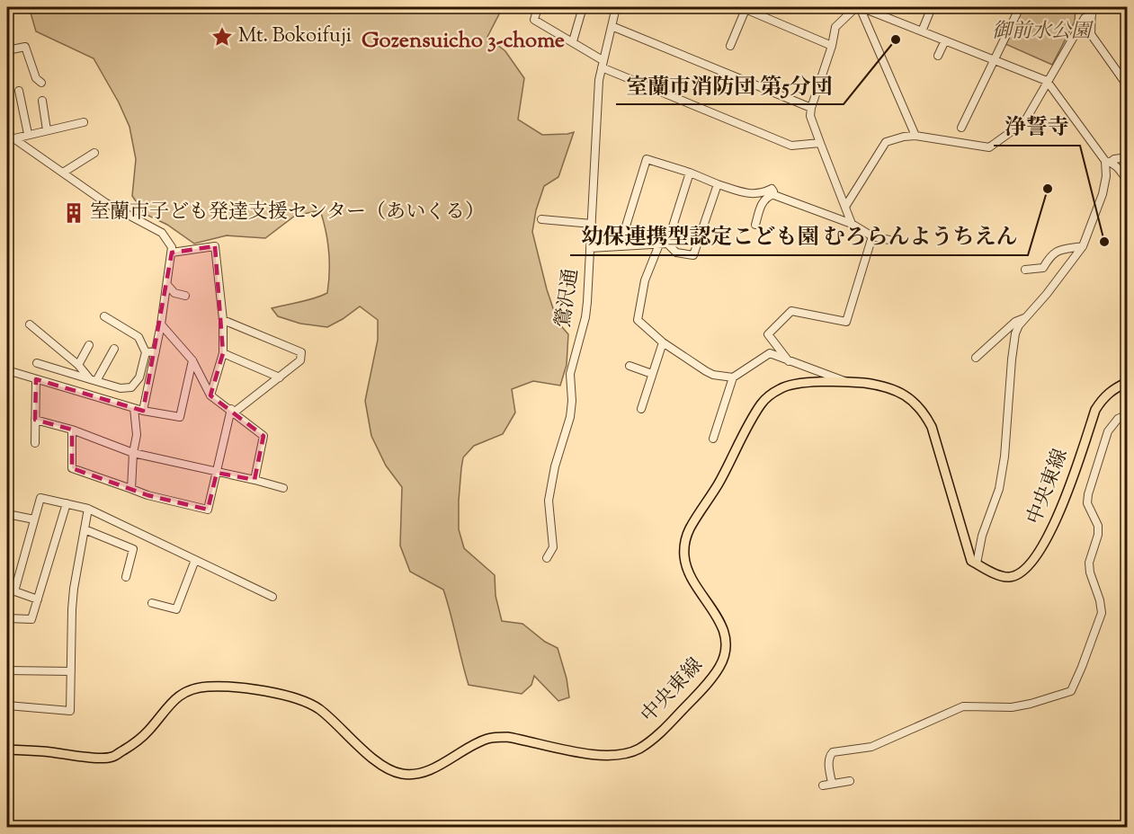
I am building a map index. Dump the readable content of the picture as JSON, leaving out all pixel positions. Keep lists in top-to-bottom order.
{
  "streets": {
    "main road": ["中央東線"],
    "street": ["鶯沢通"]
  },
  "districts": ["Gozensuicho 3-chome"],
  "parks": ["御前水公園"],
  "places": {
    "place": ["Mt. Bokoifuji"],
    "other": ["室蘭市消防団 第5分団", "幼保連携型認定こども園 むろらんようちえん", "浄誓寺"],
    "building": ["室蘭市子ども発達支援センター（あいくる）"]
  }
}
